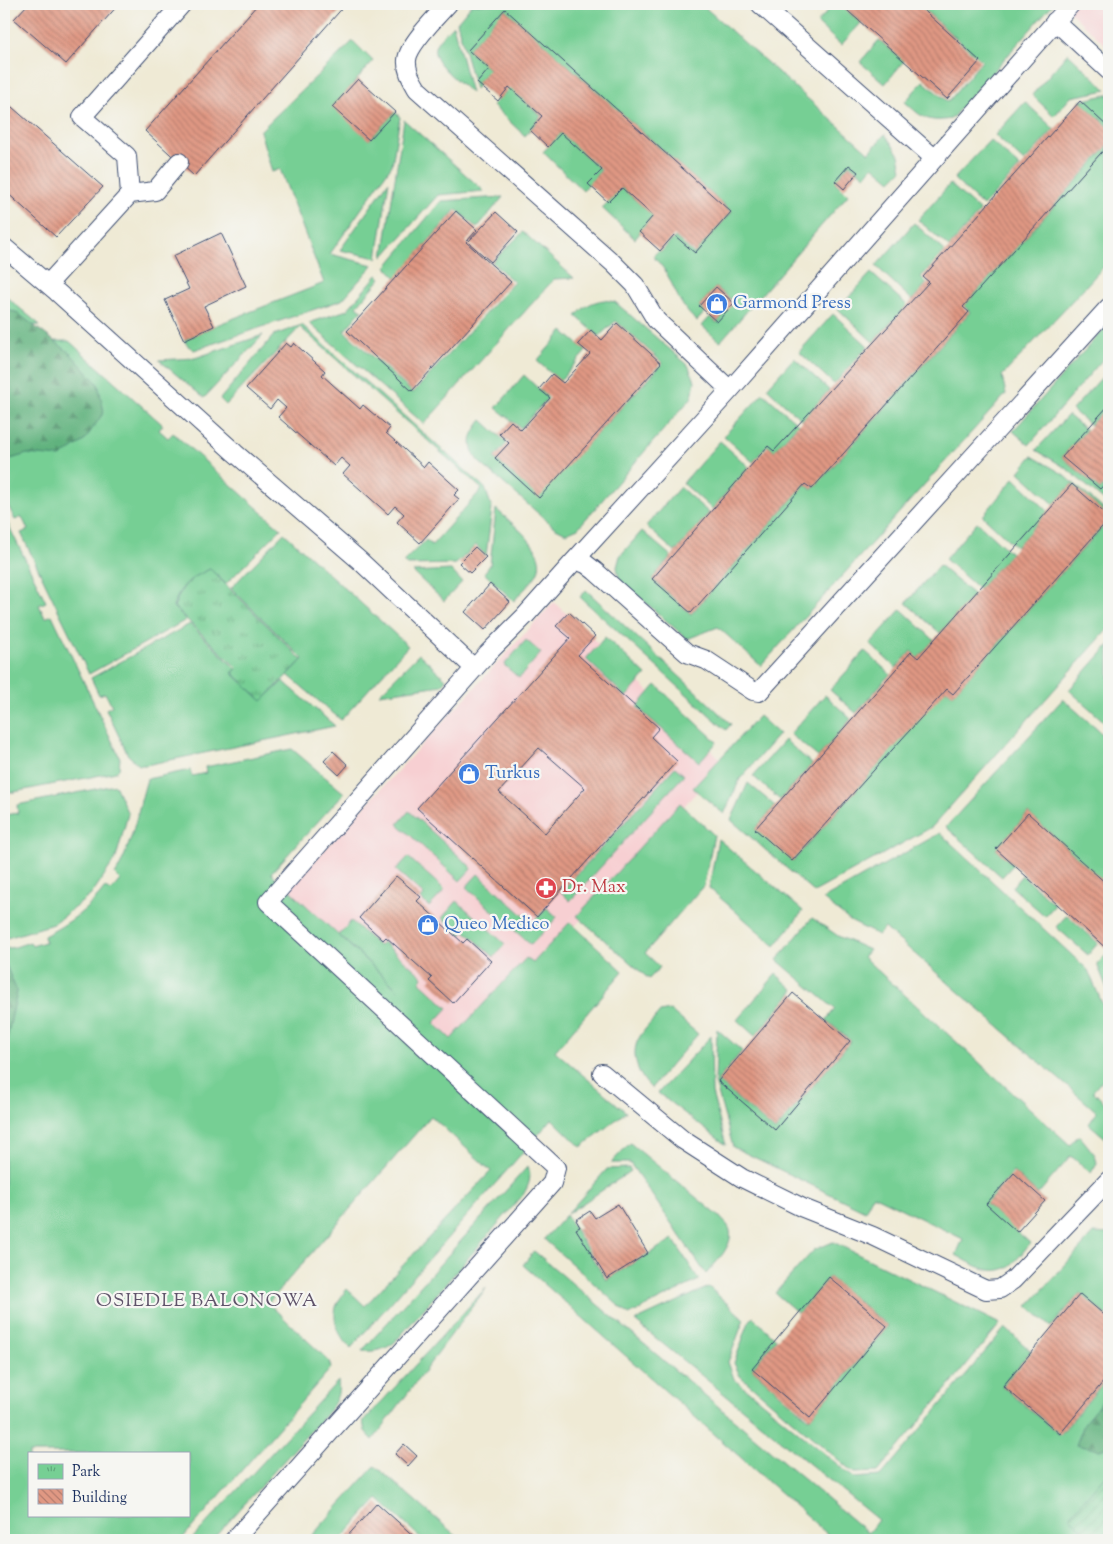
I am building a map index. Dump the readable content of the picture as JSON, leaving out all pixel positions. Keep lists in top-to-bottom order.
{
  "districts": ["OSIEDLE BALONOWA"],
  "places": {
    "shop": ["Garmond Press", "Turkus", "Queo Medico"],
    "pharmacy": ["Dr. Max"]
  },
  "legend": ["Park", "Building"]
}
